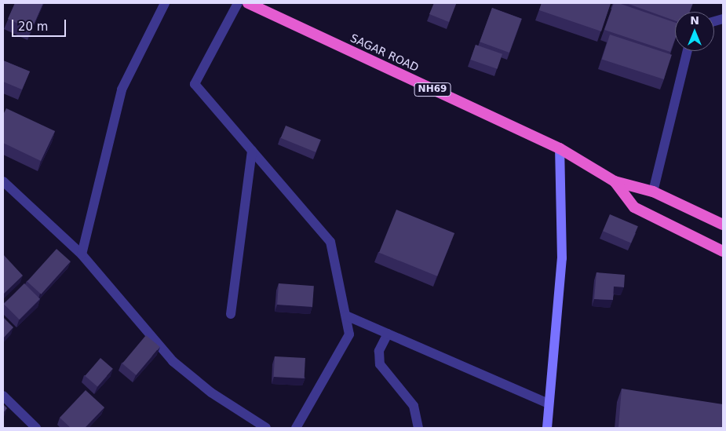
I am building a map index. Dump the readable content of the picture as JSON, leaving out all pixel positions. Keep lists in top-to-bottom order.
{
  "streets": {
    "highway": ["SAGAR ROAD", "NH69"]
  },
  "scale_bar": "20 m",
  "north": "top"
}
